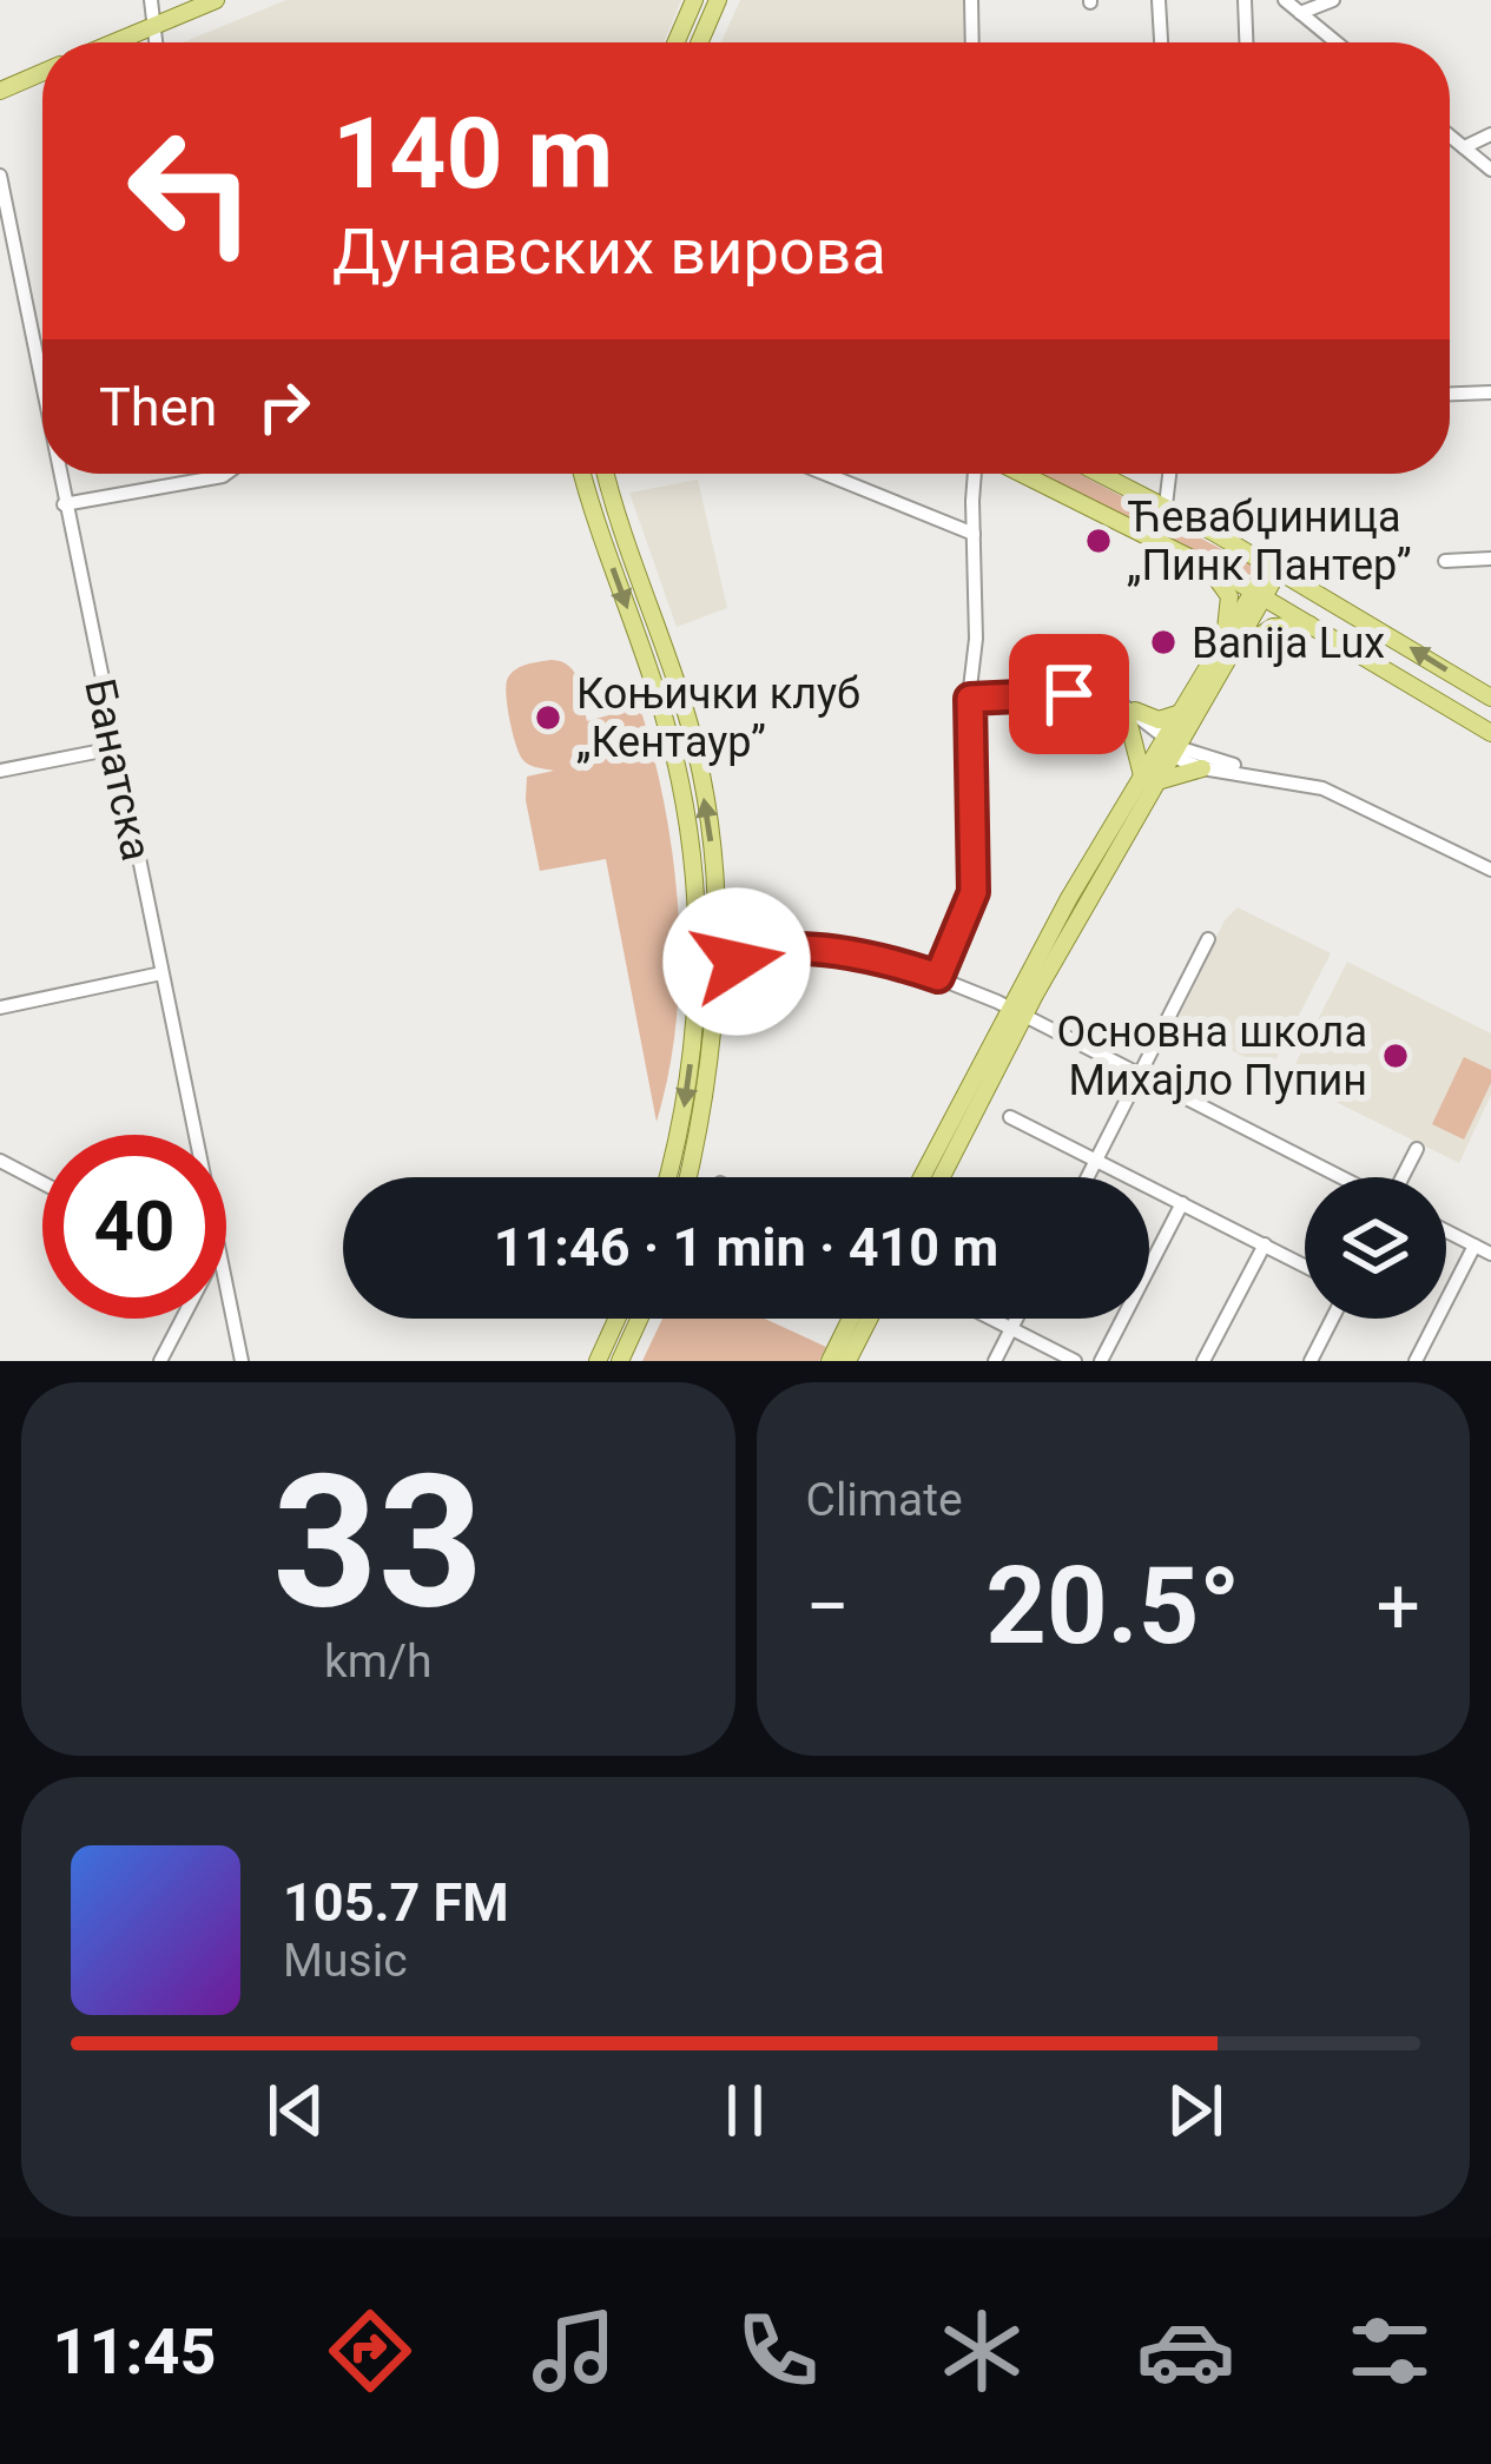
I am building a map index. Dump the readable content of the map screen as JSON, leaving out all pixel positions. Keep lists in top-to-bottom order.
{
  "streets": {
    "street": ["Банатска"]
  },
  "places": [
    "Ћевабџиница „Пинк Пантер”",
    "Banija Lux",
    "Коњички клуб „Кентаур”",
    "Основна школа Михајло Пупин"
  ],
  "page": {
    "turn": ["140 m", "Дунавских вирова"],
    "then": "Then",
    "limit": "40",
    "trip": "11:46 · 1 min · 410 m",
    "tile": [
      ["33", "km/h"],
      "Climate"
    ],
    "heat": ["−", "20.5°", "+"],
    "song": ["105.7 FM", "Music"],
    "tabs": "11:45"
  }
}
